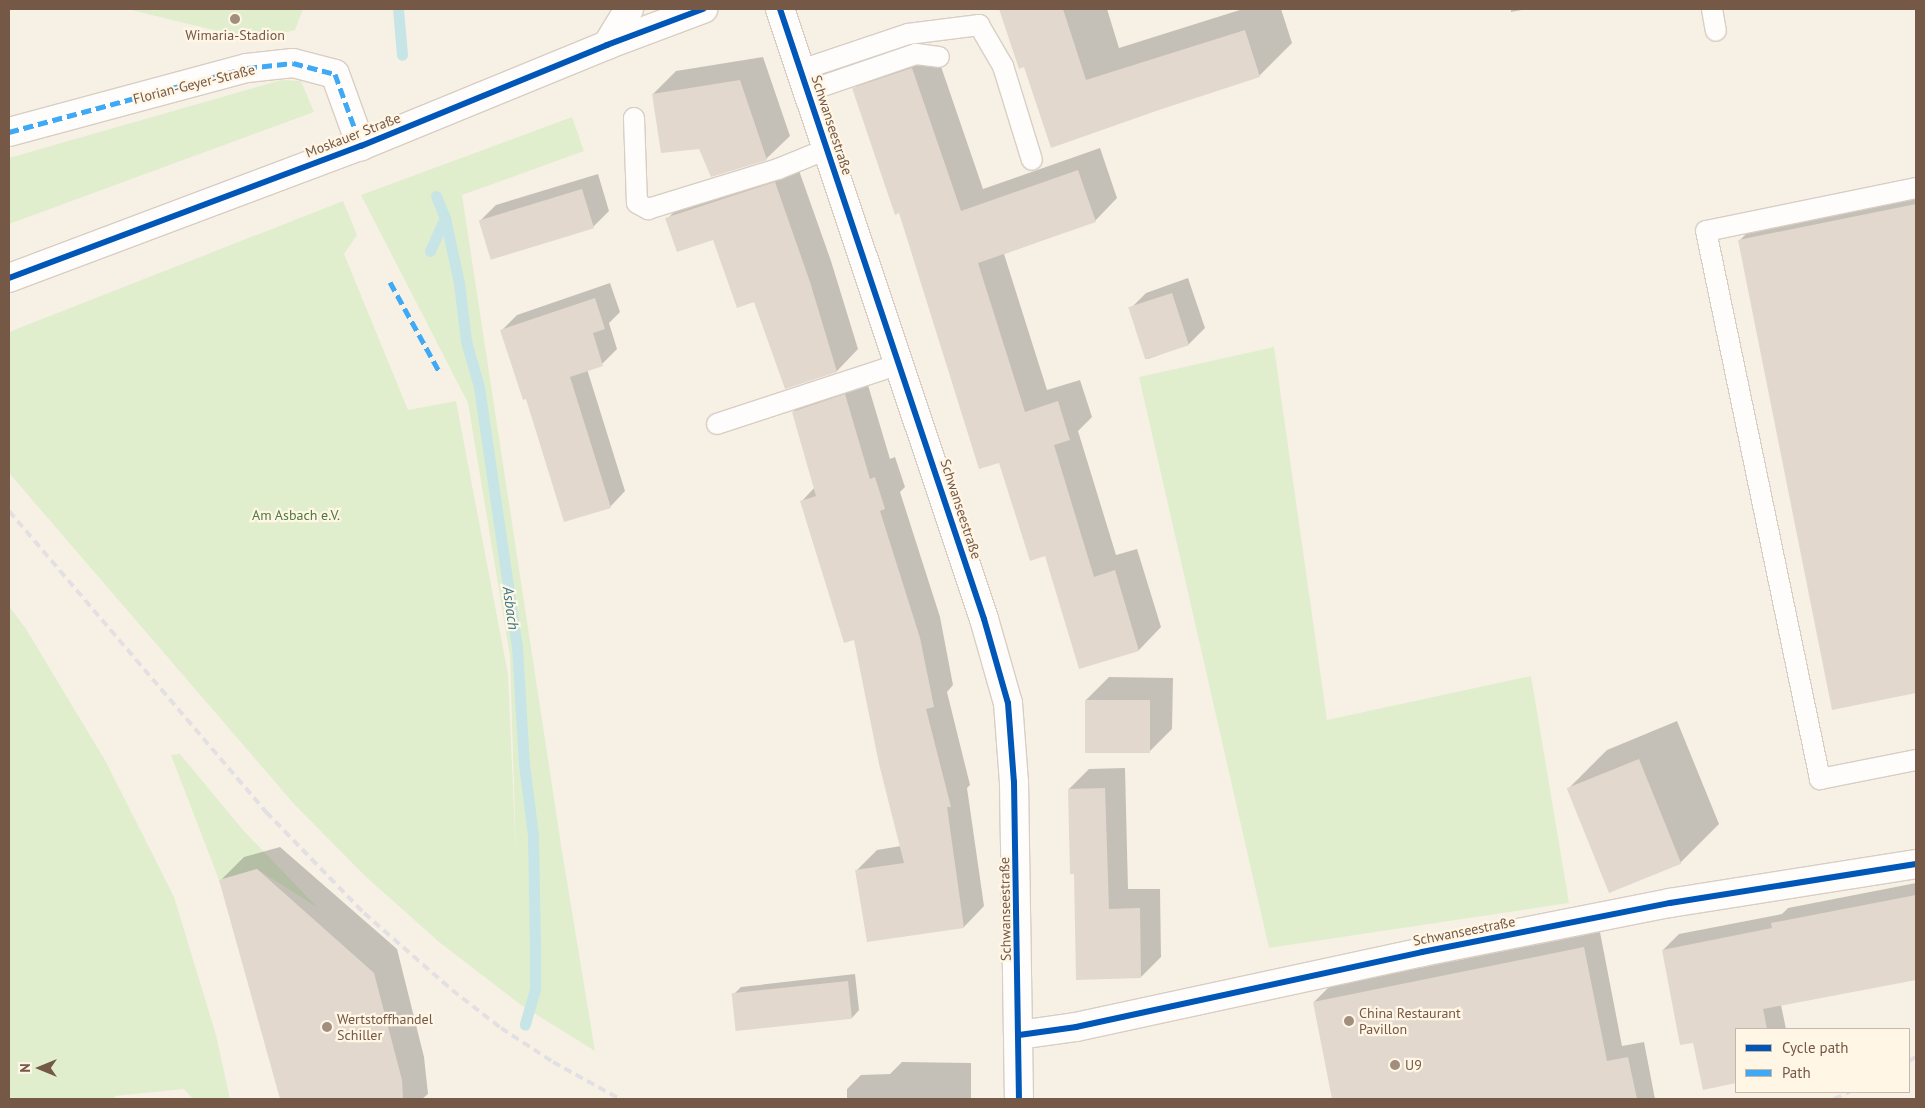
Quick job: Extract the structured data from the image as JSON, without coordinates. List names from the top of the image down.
{
  "streets": {
    "street": ["Florian-Geyer-Straße", "Schwanseestraße", "Moskauer Straße"]
  },
  "crossings": [
    ["Florian-Geyer-Straße", "Moskauer Straße"]
  ],
  "water": ["Asbach"],
  "parks": ["Am Asbach e.V."],
  "places": [
    "Wimaria-Stadion",
    "China Restaurant Pavillon",
    "Wertstoffhandel Schiller",
    "U9"
  ],
  "legend": ["Cycle path", "Path"],
  "north": "left"
}
